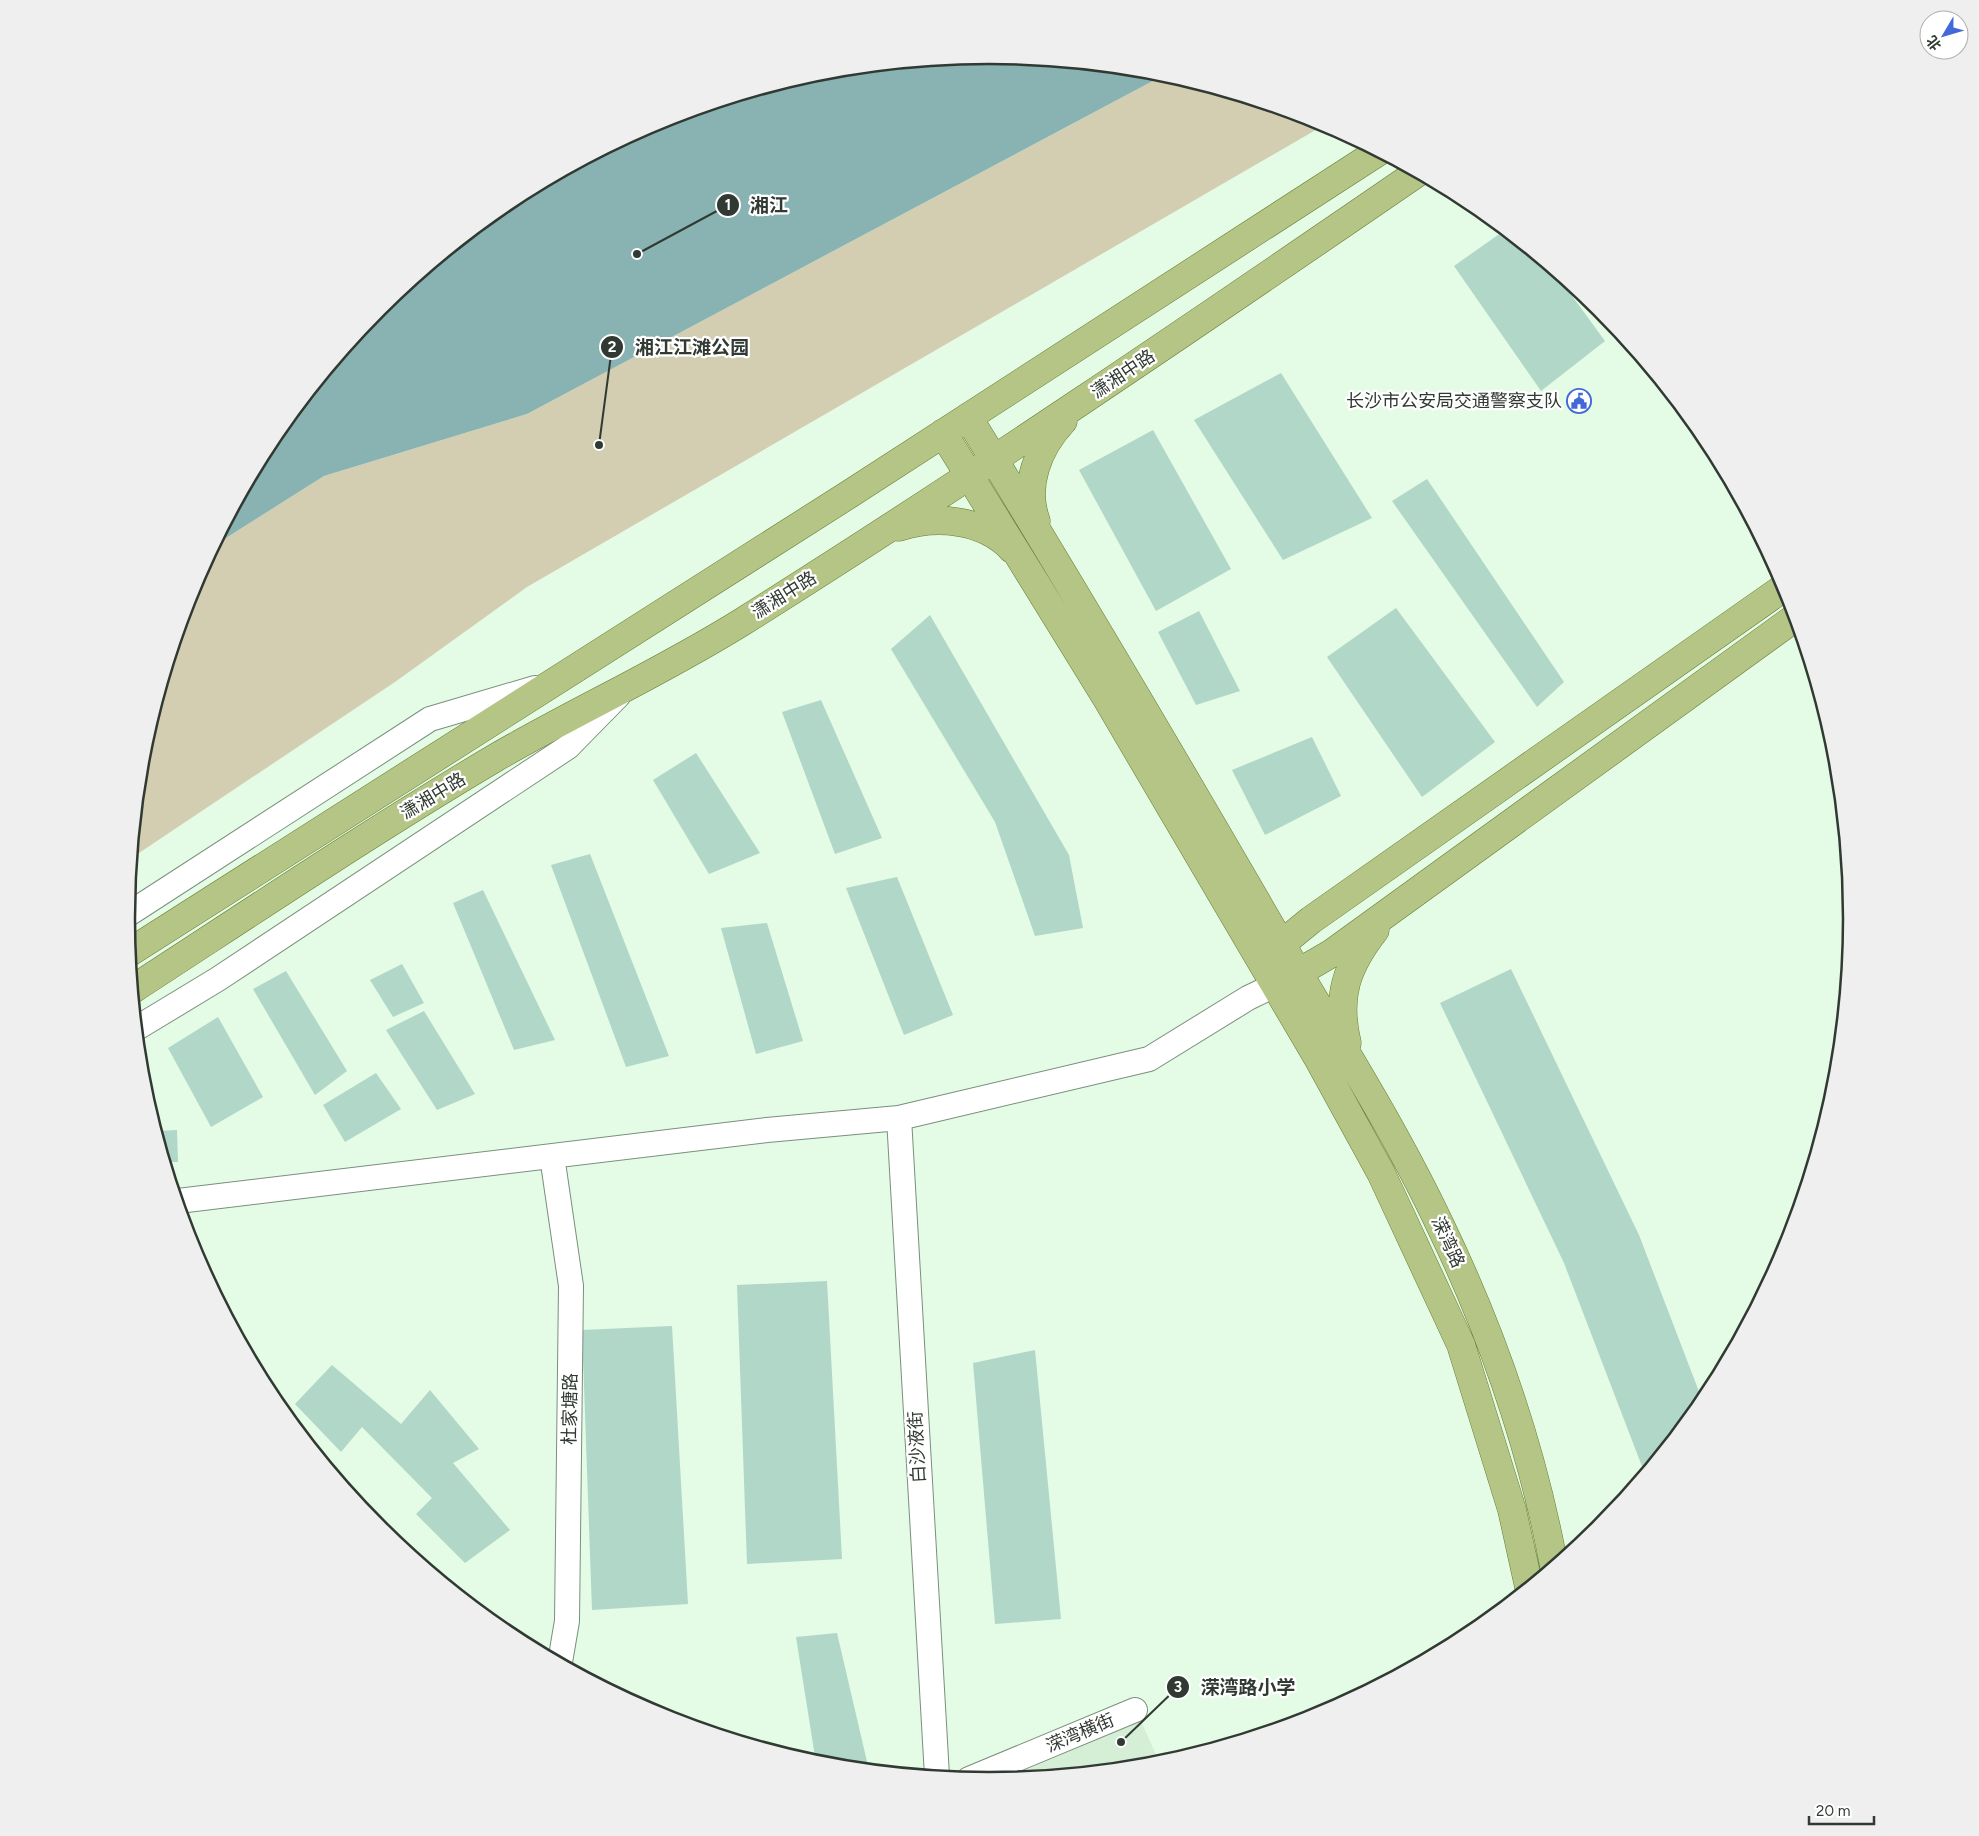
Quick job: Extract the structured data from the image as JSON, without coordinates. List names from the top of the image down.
{
  "streets": {
    "main road": ["潇湘中路", "溁湾路"],
    "street": ["杜家塘路", "白沙液街", "溁湾横街"]
  },
  "places": {
    "other": ["湘江", "湘江江滩公园", "溁湾路小学"],
    "public building": ["长沙市公安局交通警察支队"]
  },
  "scale_bar": "20 m",
  "north": "bottom left"
}
